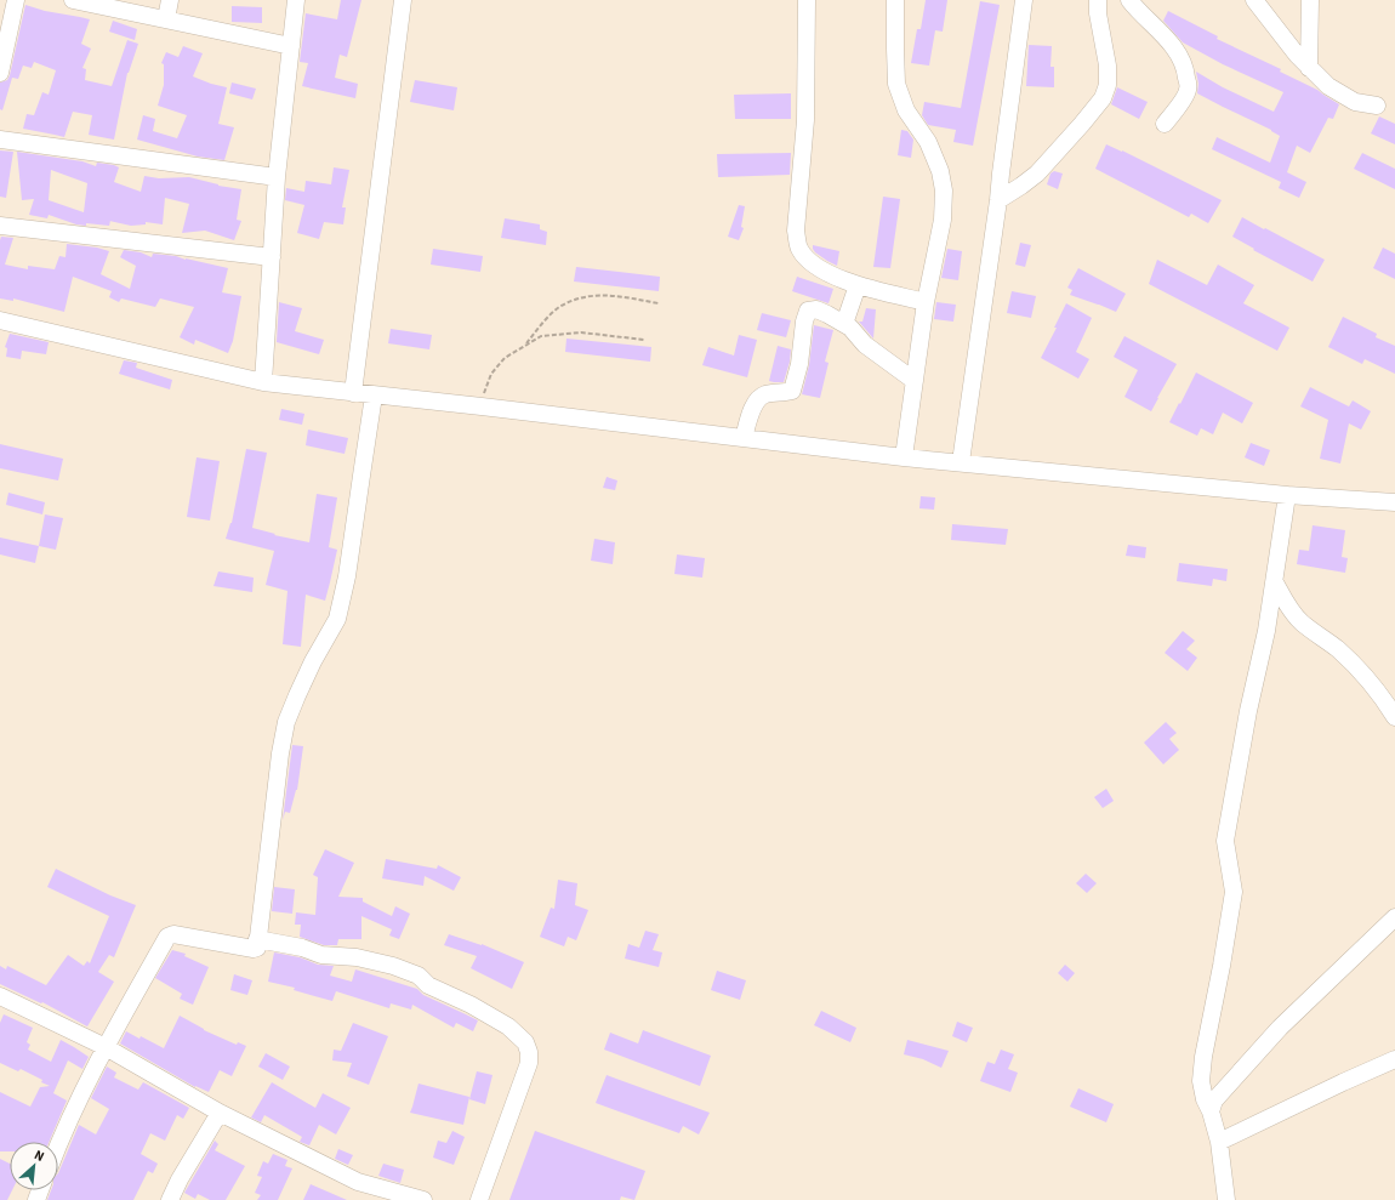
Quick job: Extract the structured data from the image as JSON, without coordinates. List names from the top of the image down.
{
  "north": "top right"
}
